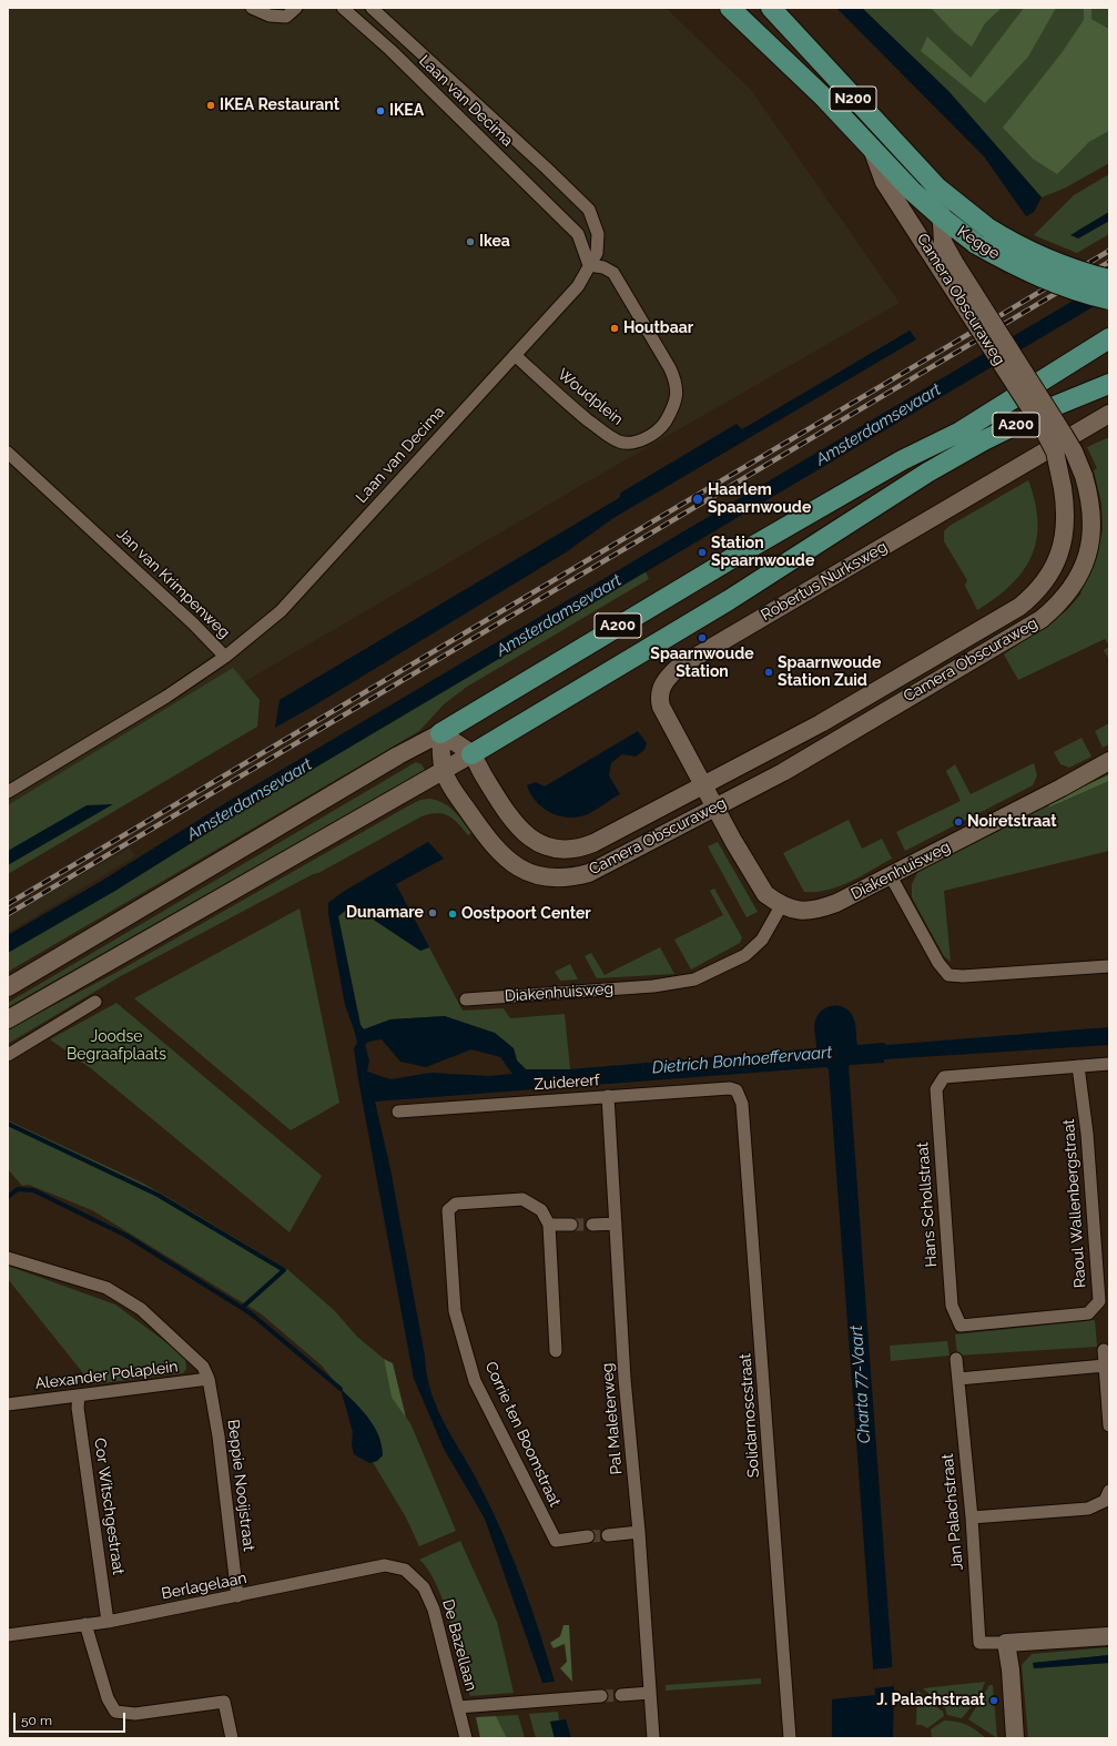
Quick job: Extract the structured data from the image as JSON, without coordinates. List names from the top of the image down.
{
  "streets": {
    "main road": [
      "N200",
      "Kegge",
      "Camera Obscuraweg",
      "A200",
      "Robertus Nurksweg",
      "Diakenhuisweg"
    ],
    "street": [
      "Laan van Decima",
      "Woudplein",
      "Jan van Krimpenweg",
      "Zuidererf",
      "Raoul Wallenbergstraat",
      "Hans Schollstraat",
      "Alexander Polaplein",
      "Solidarnoscstraat",
      "Pal Maleterweg",
      "Corrie ten Boomstraat",
      "Beppie Nooijstraat",
      "Cor Witschgestraat",
      "Jan Palachstraat",
      "Berlagelaan",
      "De Bazellaan"
    ]
  },
  "crossings": [
    ["N200", "Kegge"],
    ["N200", "Camera Obscuraweg"],
    ["Laan van Decima", "Woudplein"],
    ["Laan van Decima", "Jan van Krimpenweg"],
    ["Kegge", "Camera Obscuraweg"],
    ["Camera Obscuraweg", "A200"],
    ["Camera Obscuraweg", "Robertus Nurksweg"],
    ["Camera Obscuraweg", "Diakenhuisweg"],
    ["Robertus Nurksweg", "Diakenhuisweg"],
    ["Zuidererf", "Solidarnoscstraat"],
    ["Zuidererf", "Pal Maleterweg"],
    ["Raoul Wallenbergstraat", "Hans Schollstraat"],
    ["Alexander Polaplein", "Beppie Nooijstraat"],
    ["Alexander Polaplein", "Cor Witschgestraat"],
    ["Beppie Nooijstraat", "Berlagelaan"],
    ["Cor Witschgestraat", "Berlagelaan"],
    ["Berlagelaan", "De Bazellaan"]
  ],
  "water": ["Amsterdamsevaart", "Dietrich Bonhoeffervaart", "Charta 77-Vaart"],
  "parks": ["Joodse Begraafplaats"],
  "places": [
    "IKEA Restaurant",
    "IKEA",
    "Ikea",
    "Houtbaar",
    "Haarlem Spaarnwoude",
    "Station Spaarnwoude",
    "Spaarnwoude Station",
    "Spaarnwoude Station Zuid",
    "Noiretstraat",
    "Dunamare",
    "Oostpoort Center",
    "J. Palachstraat"
  ],
  "scale_bar": "50 m"
}
